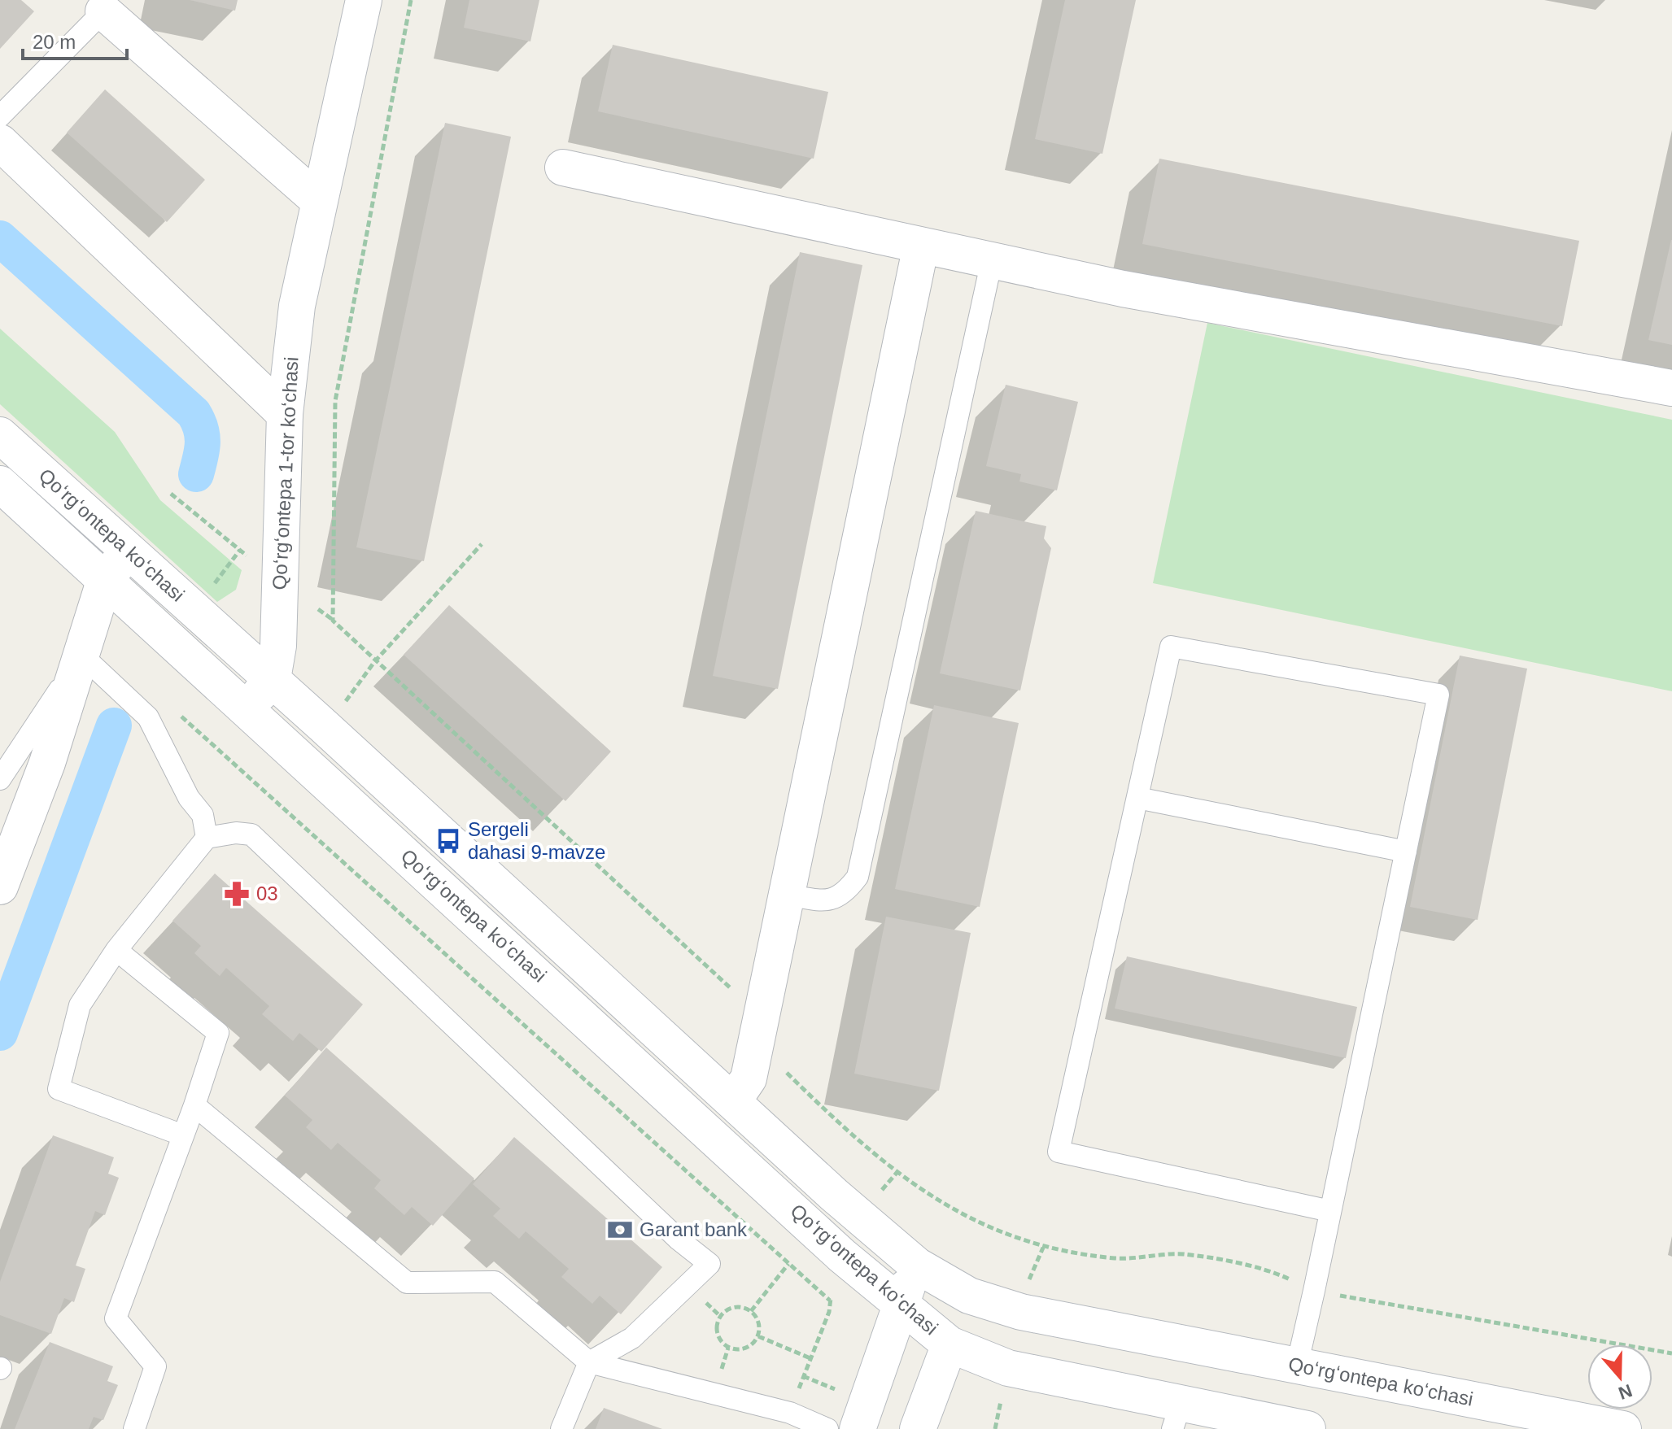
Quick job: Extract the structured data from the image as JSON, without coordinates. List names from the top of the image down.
{
  "streets": {
    "main road": ["Qoʻrgʻontepa 1-tor koʻchasi", "Qoʻrgʻontepa koʻchasi"]
  },
  "crossings": [
    ["Qoʻrgʻontepa 1-tor koʻchasi", "Qoʻrgʻontepa koʻchasi"]
  ],
  "places": {
    "bus stop": ["Sergeli dahasi 9-mavze"],
    "pharmacy": ["03"],
    "bank": ["Garant bank"]
  },
  "scale_bar": "20 m",
  "north": "bottom"
}
